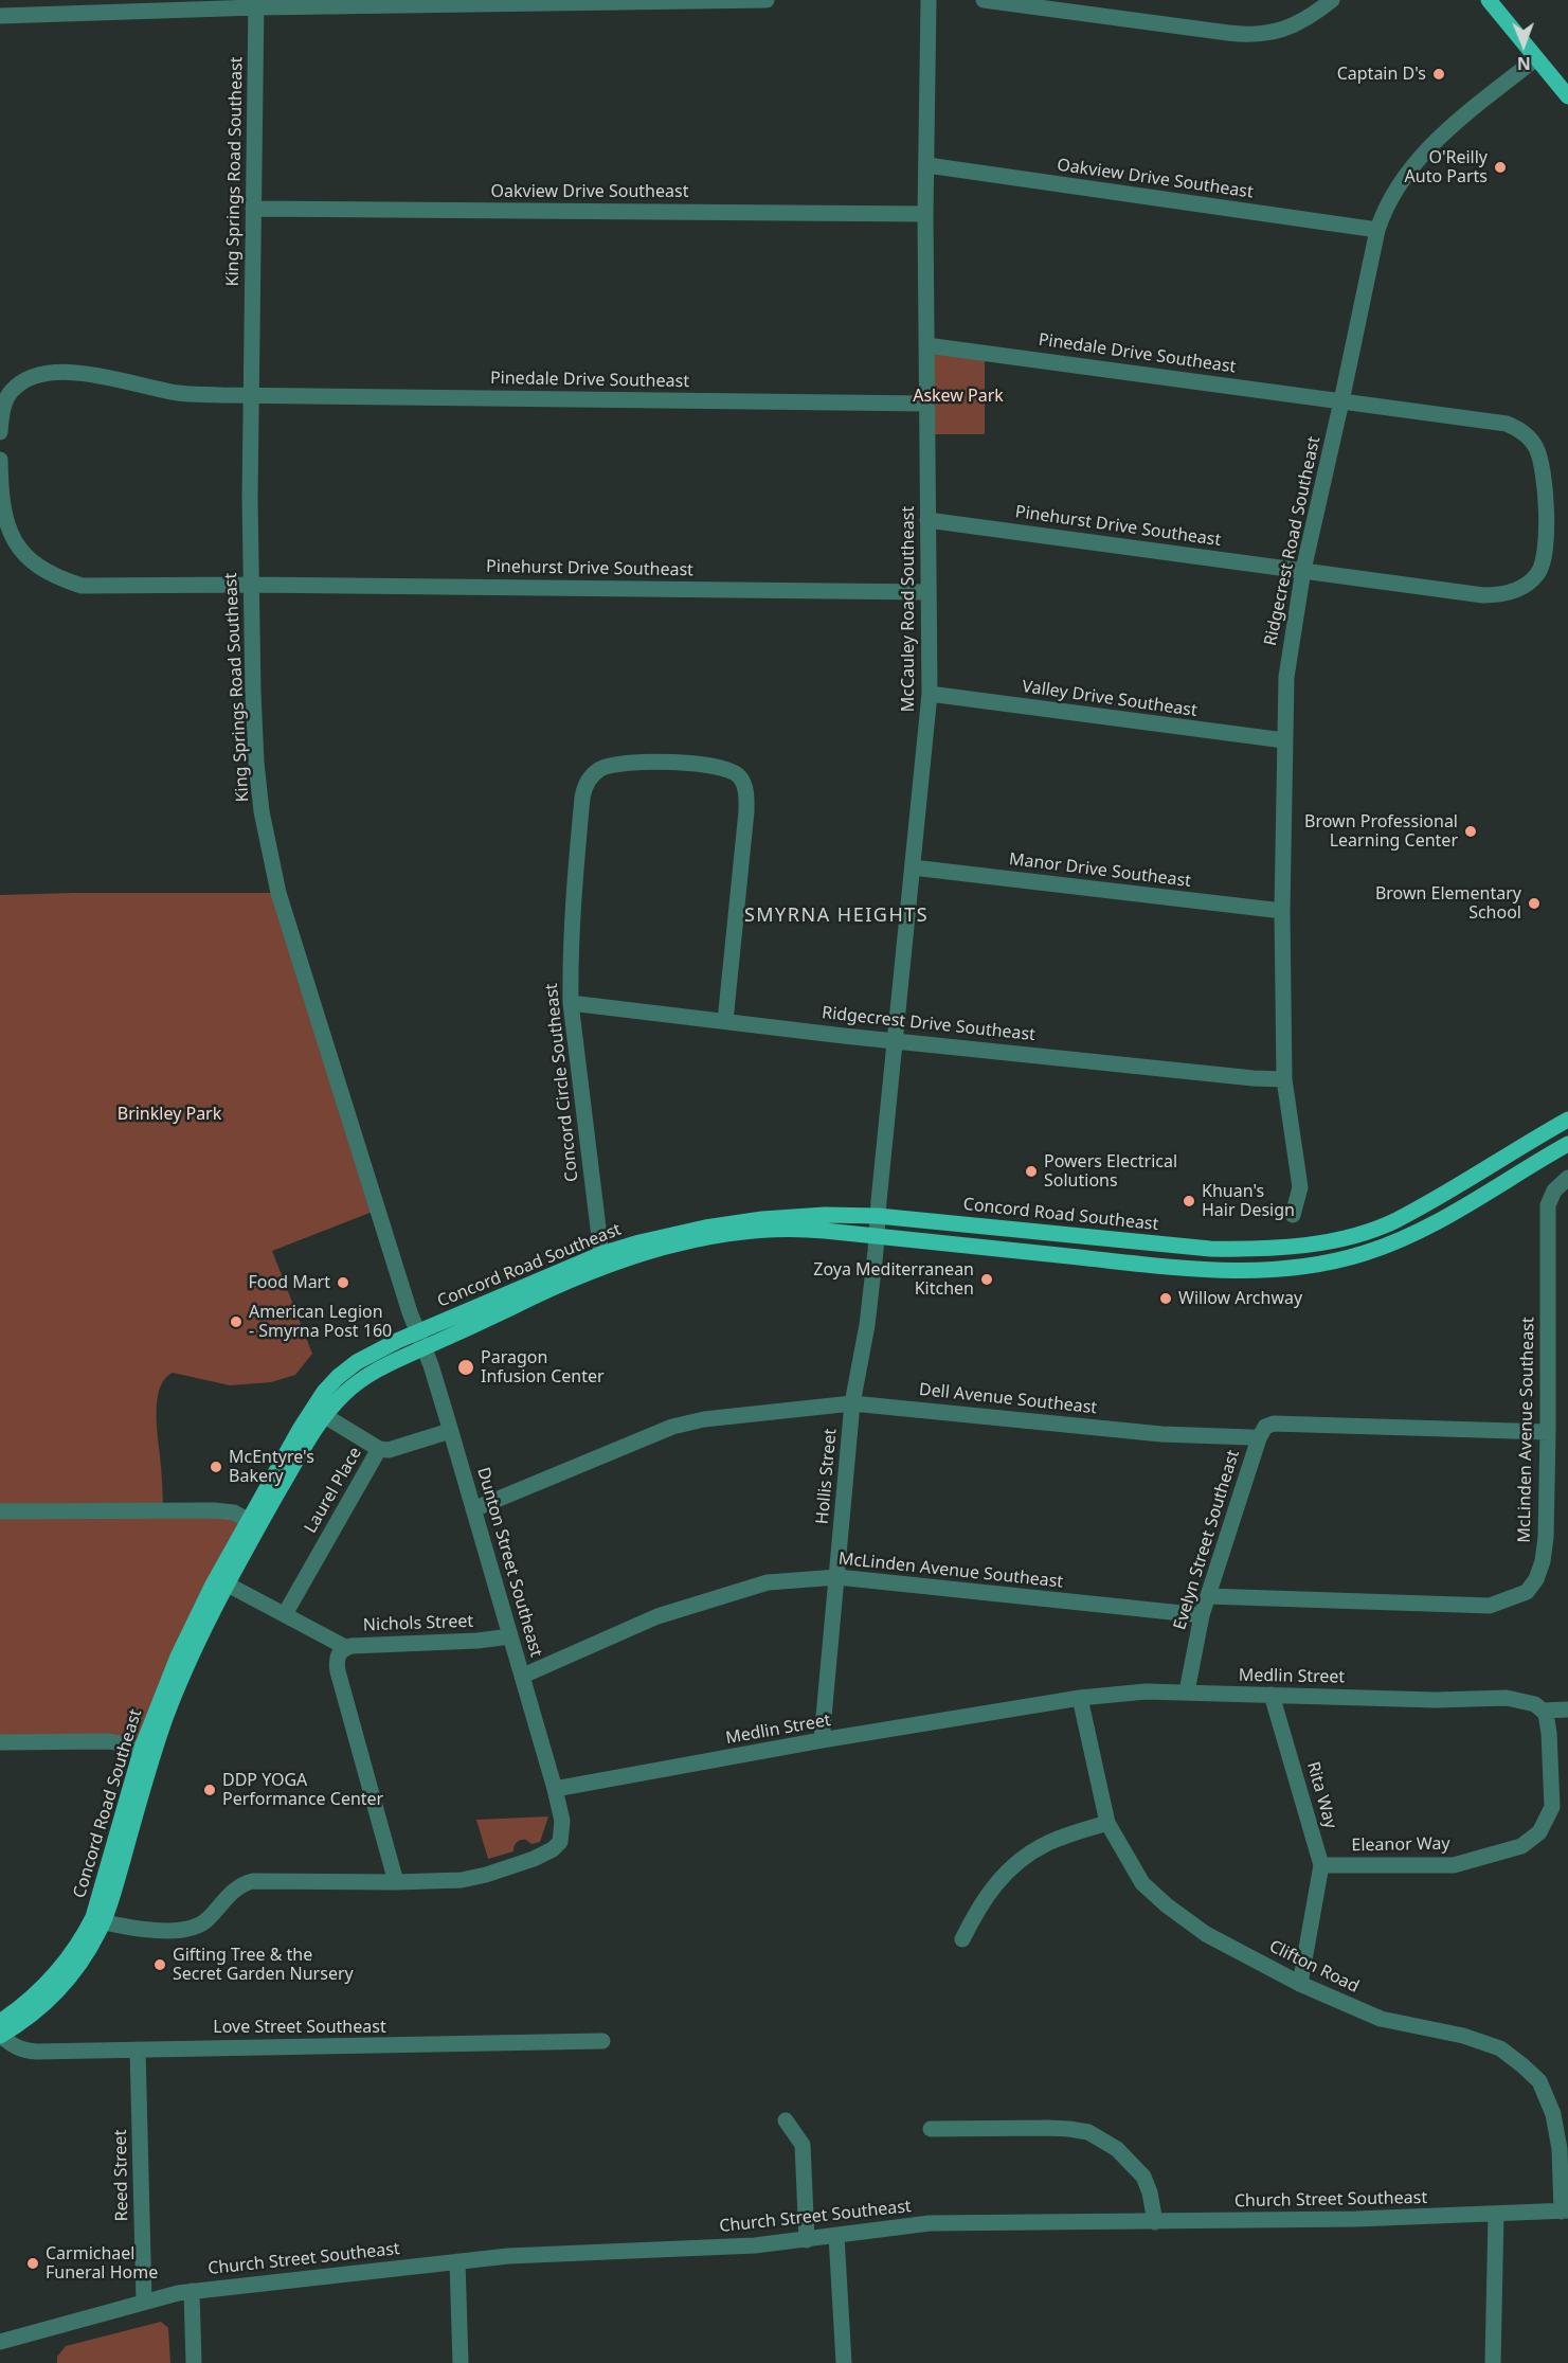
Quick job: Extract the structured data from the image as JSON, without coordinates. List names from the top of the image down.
{
  "streets": {
    "main road": ["Concord Road Southeast"],
    "street": [
      "King Springs Road Southeast",
      "Oakview Drive Southeast",
      "Pinedale Drive Southeast",
      "Pinehurst Drive Southeast",
      "Ridgecrest Road Southeast",
      "McCauley Road Southeast",
      "Valley Drive Southeast",
      "Manor Drive Southeast",
      "Ridgecrest Drive Southeast",
      "Concord Circle Southeast",
      "Dell Avenue Southeast",
      "McLinden Avenue Southeast",
      "Hollis Street",
      "Laurel Place",
      "Evelyn Street Southeast",
      "Dunton Street Southeast",
      "Nichols Street",
      "Medlin Street",
      "Rita Way",
      "Eleanor Way",
      "Clifton Road",
      "Love Street Southeast",
      "Reed Street",
      "Church Street Southeast"
    ]
  },
  "crossings": [
    ["King Springs Road Southeast", "Oakview Drive Southeast"],
    ["King Springs Road Southeast", "Pinedale Drive Southeast"],
    ["King Springs Road Southeast", "Pinehurst Drive Southeast"],
    ["King Springs Road Southeast", "Concord Road Southeast"],
    ["King Springs Road Southeast", "Dunton Street Southeast"],
    ["Oakview Drive Southeast", "Ridgecrest Road Southeast"],
    ["Oakview Drive Southeast", "McCauley Road Southeast"],
    ["Pinedale Drive Southeast", "Pinehurst Drive Southeast"],
    ["Pinedale Drive Southeast", "Ridgecrest Road Southeast"],
    ["Pinedale Drive Southeast", "McCauley Road Southeast"],
    ["Pinehurst Drive Southeast", "Ridgecrest Road Southeast"],
    ["Pinehurst Drive Southeast", "McCauley Road Southeast"],
    ["Ridgecrest Road Southeast", "Valley Drive Southeast"],
    ["Ridgecrest Road Southeast", "Manor Drive Southeast"],
    ["Ridgecrest Road Southeast", "Ridgecrest Drive Southeast"],
    ["McCauley Road Southeast", "Valley Drive Southeast"],
    ["McCauley Road Southeast", "Manor Drive Southeast"],
    ["McCauley Road Southeast", "Ridgecrest Drive Southeast"],
    ["McCauley Road Southeast", "Concord Road Southeast"],
    ["McCauley Road Southeast", "Hollis Street"],
    ["Ridgecrest Drive Southeast", "Concord Circle Southeast"],
    ["Concord Circle Southeast", "Concord Road Southeast"],
    ["Concord Road Southeast", "Hollis Street"],
    ["Concord Road Southeast", "Dunton Street Southeast"],
    ["Concord Road Southeast", "Love Street Southeast"],
    ["Dell Avenue Southeast", "Hollis Street"],
    ["Dell Avenue Southeast", "Evelyn Street Southeast"],
    ["Dell Avenue Southeast", "Dunton Street Southeast"],
    ["McLinden Avenue Southeast", "Hollis Street"],
    ["McLinden Avenue Southeast", "Evelyn Street Southeast"],
    ["McLinden Avenue Southeast", "Dunton Street Southeast"],
    ["Hollis Street", "Medlin Street"],
    ["Laurel Place", "Dunton Street Southeast"],
    ["Evelyn Street Southeast", "Medlin Street"],
    ["Dunton Street Southeast", "Nichols Street"],
    ["Dunton Street Southeast", "Medlin Street"],
    ["Medlin Street", "Rita Way"],
    ["Medlin Street", "Eleanor Way"],
    ["Medlin Street", "Clifton Road"],
    ["Rita Way", "Eleanor Way"],
    ["Rita Way", "Clifton Road"],
    ["Clifton Road", "Church Street Southeast"],
    ["Love Street Southeast", "Reed Street"],
    ["Reed Street", "Church Street Southeast"]
  ],
  "districts": ["SMYRNA HEIGHTS"],
  "parks": ["Askew Park", "Brinkley Park"],
  "places": [
    "Captain D's",
    "O'Reilly Auto Parts",
    "Brown Professional Learning Center",
    "Brown Elementary School",
    "Powers Electrical Solutions",
    "Khuan's Hair Design",
    "Zoya Mediterranean Kitchen",
    "Food Mart",
    "Willow Archway",
    "American Legion - Smyrna Post 160",
    "Paragon Infusion Center",
    "McEntyre's Bakery",
    "DDP YOGA Performance Center",
    "Gifting Tree & the Secret Garden Nursery",
    "Carmichael Funeral Home"
  ],
  "north": "bottom"
}
